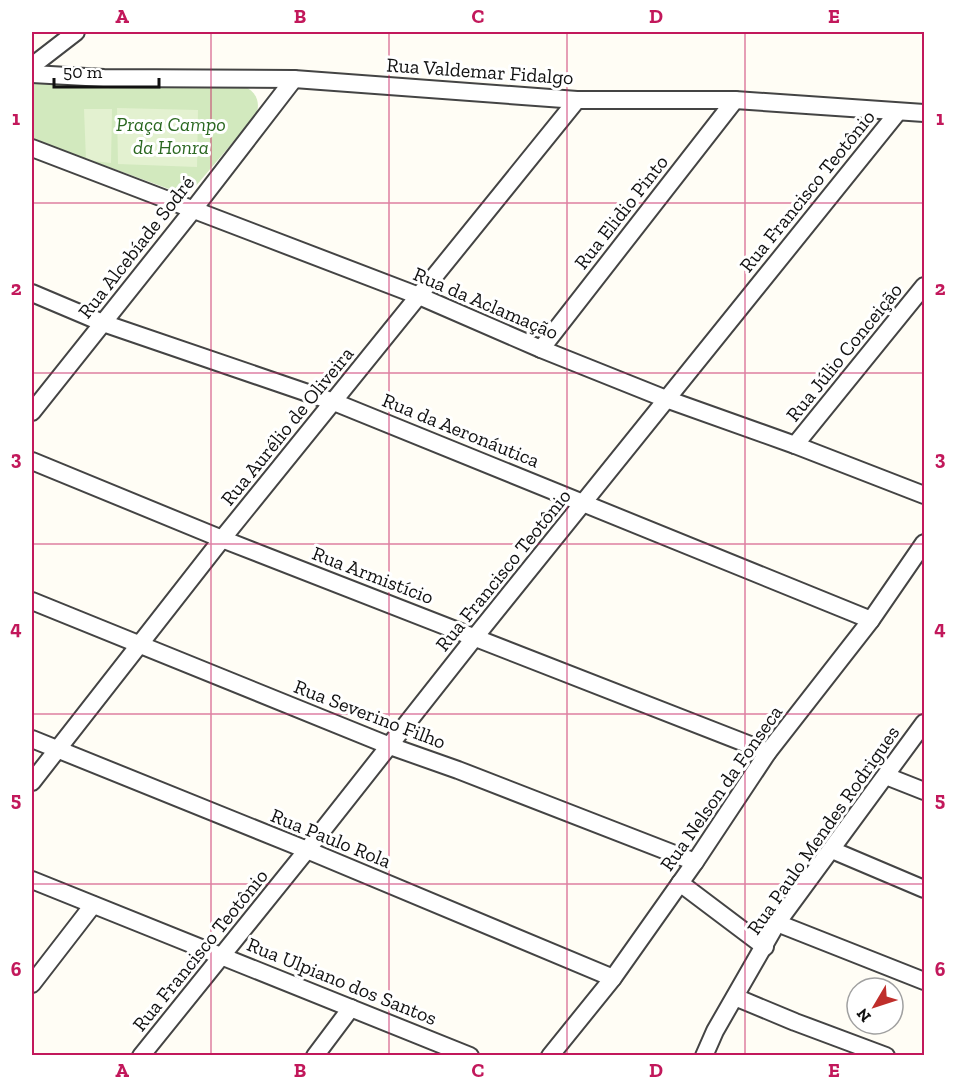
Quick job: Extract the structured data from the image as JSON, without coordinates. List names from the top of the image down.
{
  "streets": {
    "street": [
      "Rua Valdemar Fidalgo",
      "Rua Francisco Teotônio",
      "Rua Elidio Pinto",
      "Rua Alcebíade Sodré",
      "Rua da Aclamação",
      "Rua Júlio Conceição",
      "Rua Aurélio de Oliveira",
      "Rua da Aeronáutica",
      "Rua Armistício",
      "Rua Severino Filho",
      "Rua Nelson da Fonseca",
      "Rua Paulo Mendes Rodrigues",
      "Rua Paulo Rola",
      "Rua Ulpiano dos Santos"
    ]
  },
  "crossings": [
    ["Rua Valdemar Fidalgo", "Rua Francisco Teotônio"],
    ["Rua Valdemar Fidalgo", "Rua Elidio Pinto"],
    ["Rua Valdemar Fidalgo", "Rua Alcebíade Sodré"],
    ["Rua Valdemar Fidalgo", "Rua Aurélio de Oliveira"],
    ["Rua Francisco Teotônio", "Rua da Aclamação"],
    ["Rua Francisco Teotônio", "Rua da Aeronáutica"],
    ["Rua Francisco Teotônio", "Rua Armistício"],
    ["Rua Francisco Teotônio", "Rua Severino Filho"],
    ["Rua Francisco Teotônio", "Rua Paulo Rola"],
    ["Rua Francisco Teotônio", "Rua Ulpiano dos Santos"],
    ["Rua Elidio Pinto", "Rua da Aclamação"],
    ["Rua Alcebíade Sodré", "Rua da Aclamação"],
    ["Rua Alcebíade Sodré", "Rua da Aeronáutica"],
    ["Rua da Aclamação", "Rua Júlio Conceição"],
    ["Rua da Aclamação", "Rua Aurélio de Oliveira"],
    ["Rua Aurélio de Oliveira", "Rua da Aeronáutica"],
    ["Rua Aurélio de Oliveira", "Rua Armistício"],
    ["Rua Aurélio de Oliveira", "Rua Severino Filho"],
    ["Rua Aurélio de Oliveira", "Rua Paulo Rola"],
    ["Rua da Aeronáutica", "Rua Nelson da Fonseca"],
    ["Rua Armistício", "Rua Nelson da Fonseca"],
    ["Rua Severino Filho", "Rua Nelson da Fonseca"],
    ["Rua Nelson da Fonseca", "Rua Paulo Rola"]
  ],
  "parks": ["Praça Campo da Honra"],
  "scale_bar": "50 m",
  "north": "bottom left",
  "grid": {
    "columns": [
      "A",
      "B",
      "C",
      "D",
      "E"
    ],
    "rows": [
      "1",
      "2",
      "3",
      "4",
      "5",
      "6"
    ]
  }
}
